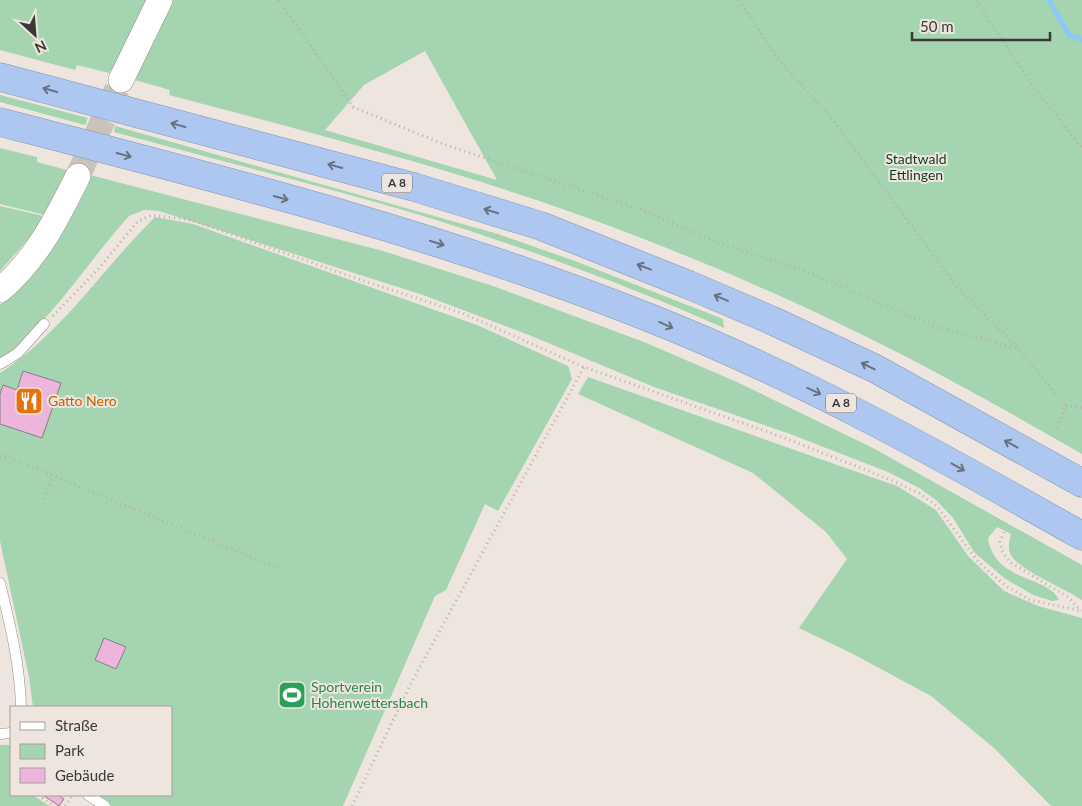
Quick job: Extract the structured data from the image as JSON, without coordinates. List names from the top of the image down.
{
  "streets": {
    "highway": ["A 8"]
  },
  "parks": ["Stadtwald Ettlingen"],
  "places": {
    "restaurant": ["Gatto Nero"],
    "sports": ["Sportverein Hohenwettersbach"]
  },
  "legend": ["Straße", "Park", "Gebäude"],
  "scale_bar": "50 m",
  "north": "bottom right"
}
